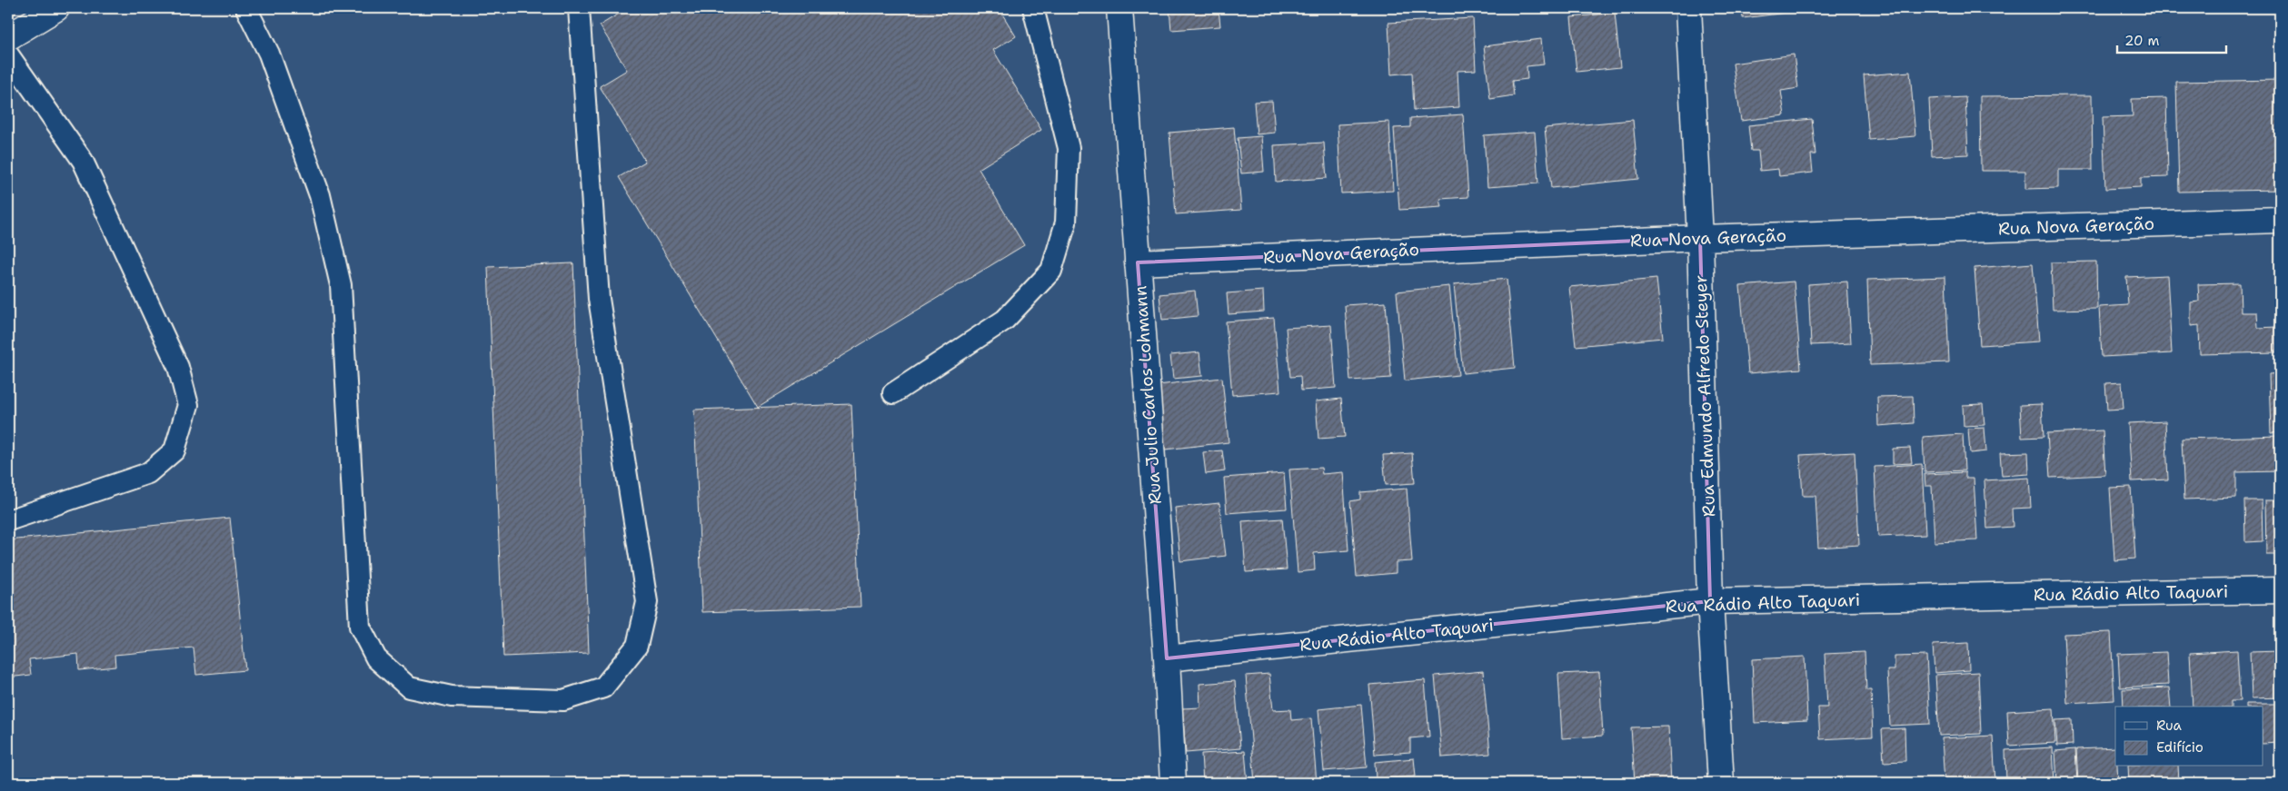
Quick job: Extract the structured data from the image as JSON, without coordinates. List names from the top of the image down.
{
  "streets": {
    "main road": [
      "Rua Nova Geração",
      "Rua Julio Carlos Lohmann",
      "Rua Edmundo Alfredo Steyer",
      "Rua Rádio Alto Taquari"
    ]
  },
  "crossings": [
    ["Rua Nova Geração", "Rua Julio Carlos Lohmann"],
    ["Rua Nova Geração", "Rua Edmundo Alfredo Steyer"],
    ["Rua Julio Carlos Lohmann", "Rua Rádio Alto Taquari"],
    ["Rua Edmundo Alfredo Steyer", "Rua Rádio Alto Taquari"]
  ],
  "legend": ["Rua", "Edifício"],
  "scale_bar": "20 m"
}
